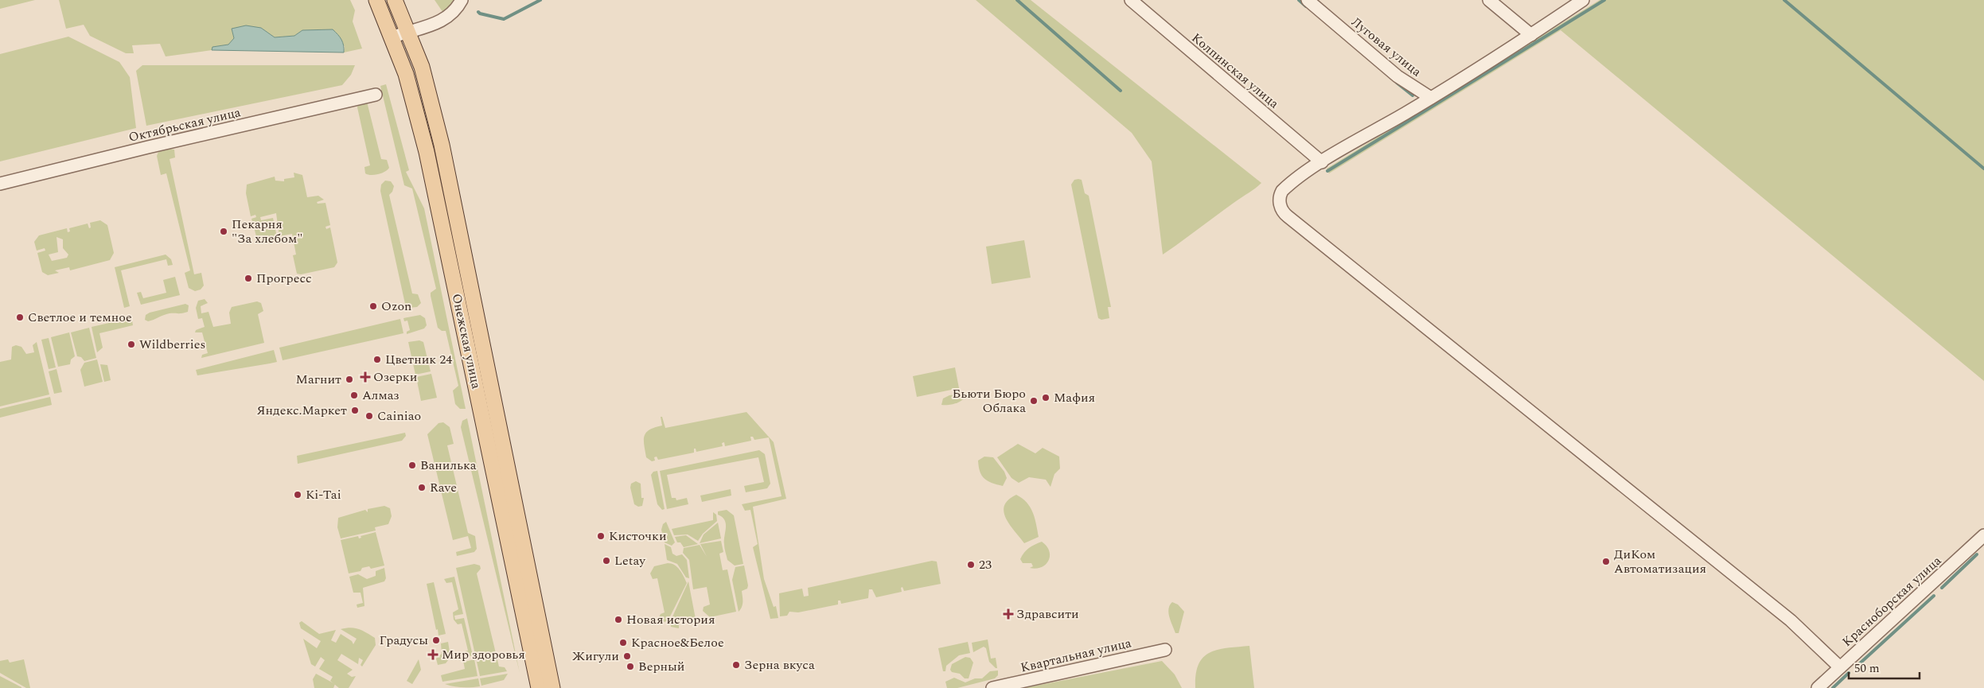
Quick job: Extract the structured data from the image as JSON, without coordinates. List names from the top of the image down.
{
  "streets": {
    "main road": ["Онежская улица"],
    "street": [
      "Луговая улица",
      "Колпинская улица",
      "Октябрьская улица",
      "Красноборская улица",
      "Квартальная улица"
    ]
  },
  "places": {
    "other": [
      "Пекарня \"За хлебом\"",
      "Прогресс",
      "Ozon",
      "Светлое и темное",
      "Wildberries",
      "Цветник 24",
      "Магнит",
      "Алмаз",
      "Мафия",
      "Бьюти Бюро Облака",
      "Яндекс.Маркет",
      "Сainiao",
      "Ванилька",
      "Rave",
      "Ki-Tai",
      "Кисточки",
      "Letay",
      "ДиКом Автоматизация",
      "23",
      "Новая история",
      "Градусы",
      "Красное&Белое",
      "Жигули",
      "Зерна вкуса",
      "Верный"
    ],
    "health": ["Озерки", "Здравсити", "Мир здоровья"]
  },
  "scale_bar": "50 m"
}
